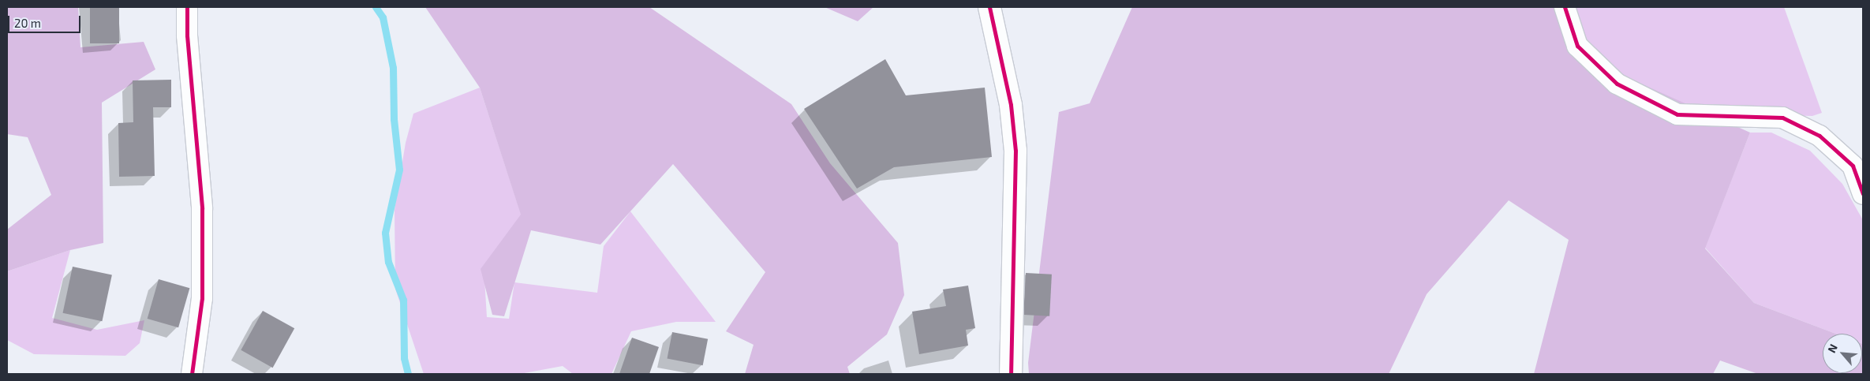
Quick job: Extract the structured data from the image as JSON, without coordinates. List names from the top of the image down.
{
  "scale_bar": "20 m",
  "north": "top left"
}
